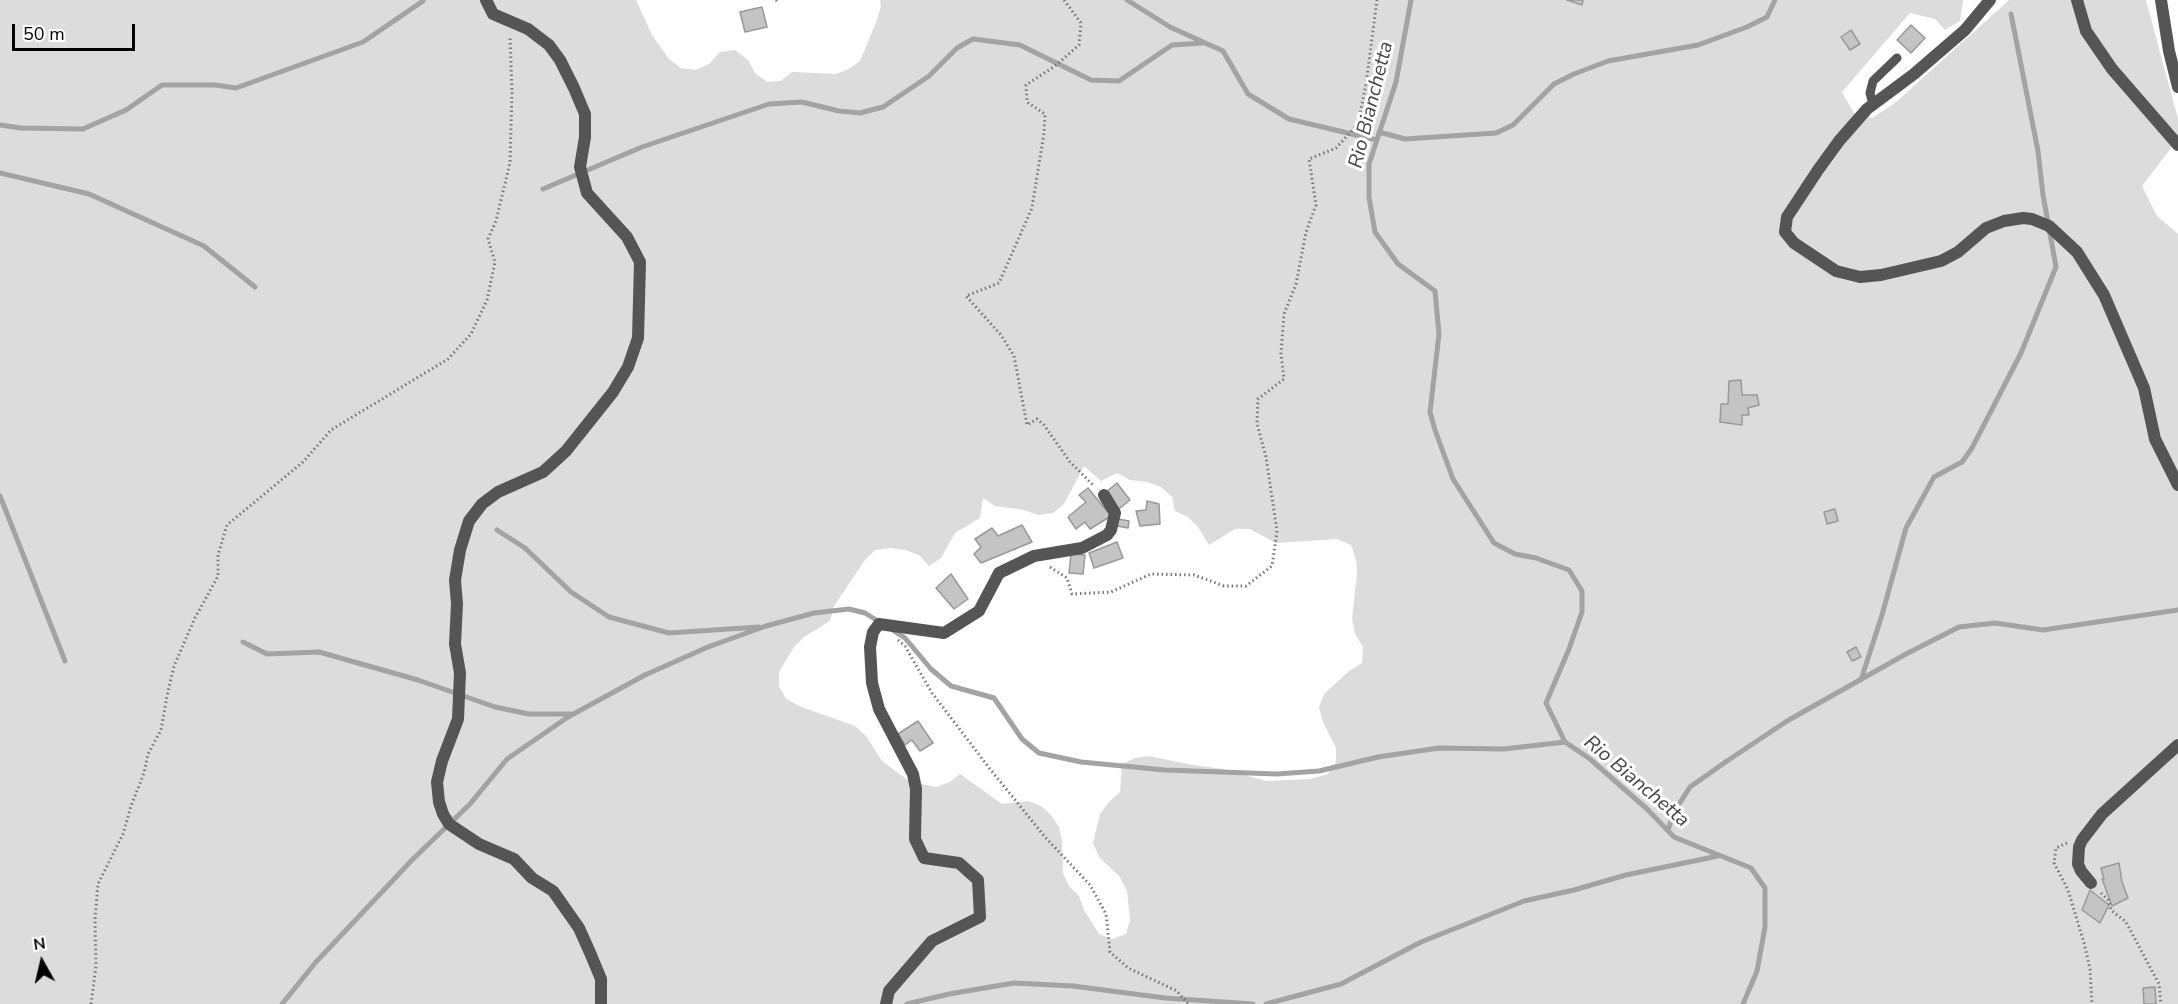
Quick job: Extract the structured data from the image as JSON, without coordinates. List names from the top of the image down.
{
  "water": ["Rio Bianchetta"],
  "scale_bar": "50 m",
  "north": "top"
}
